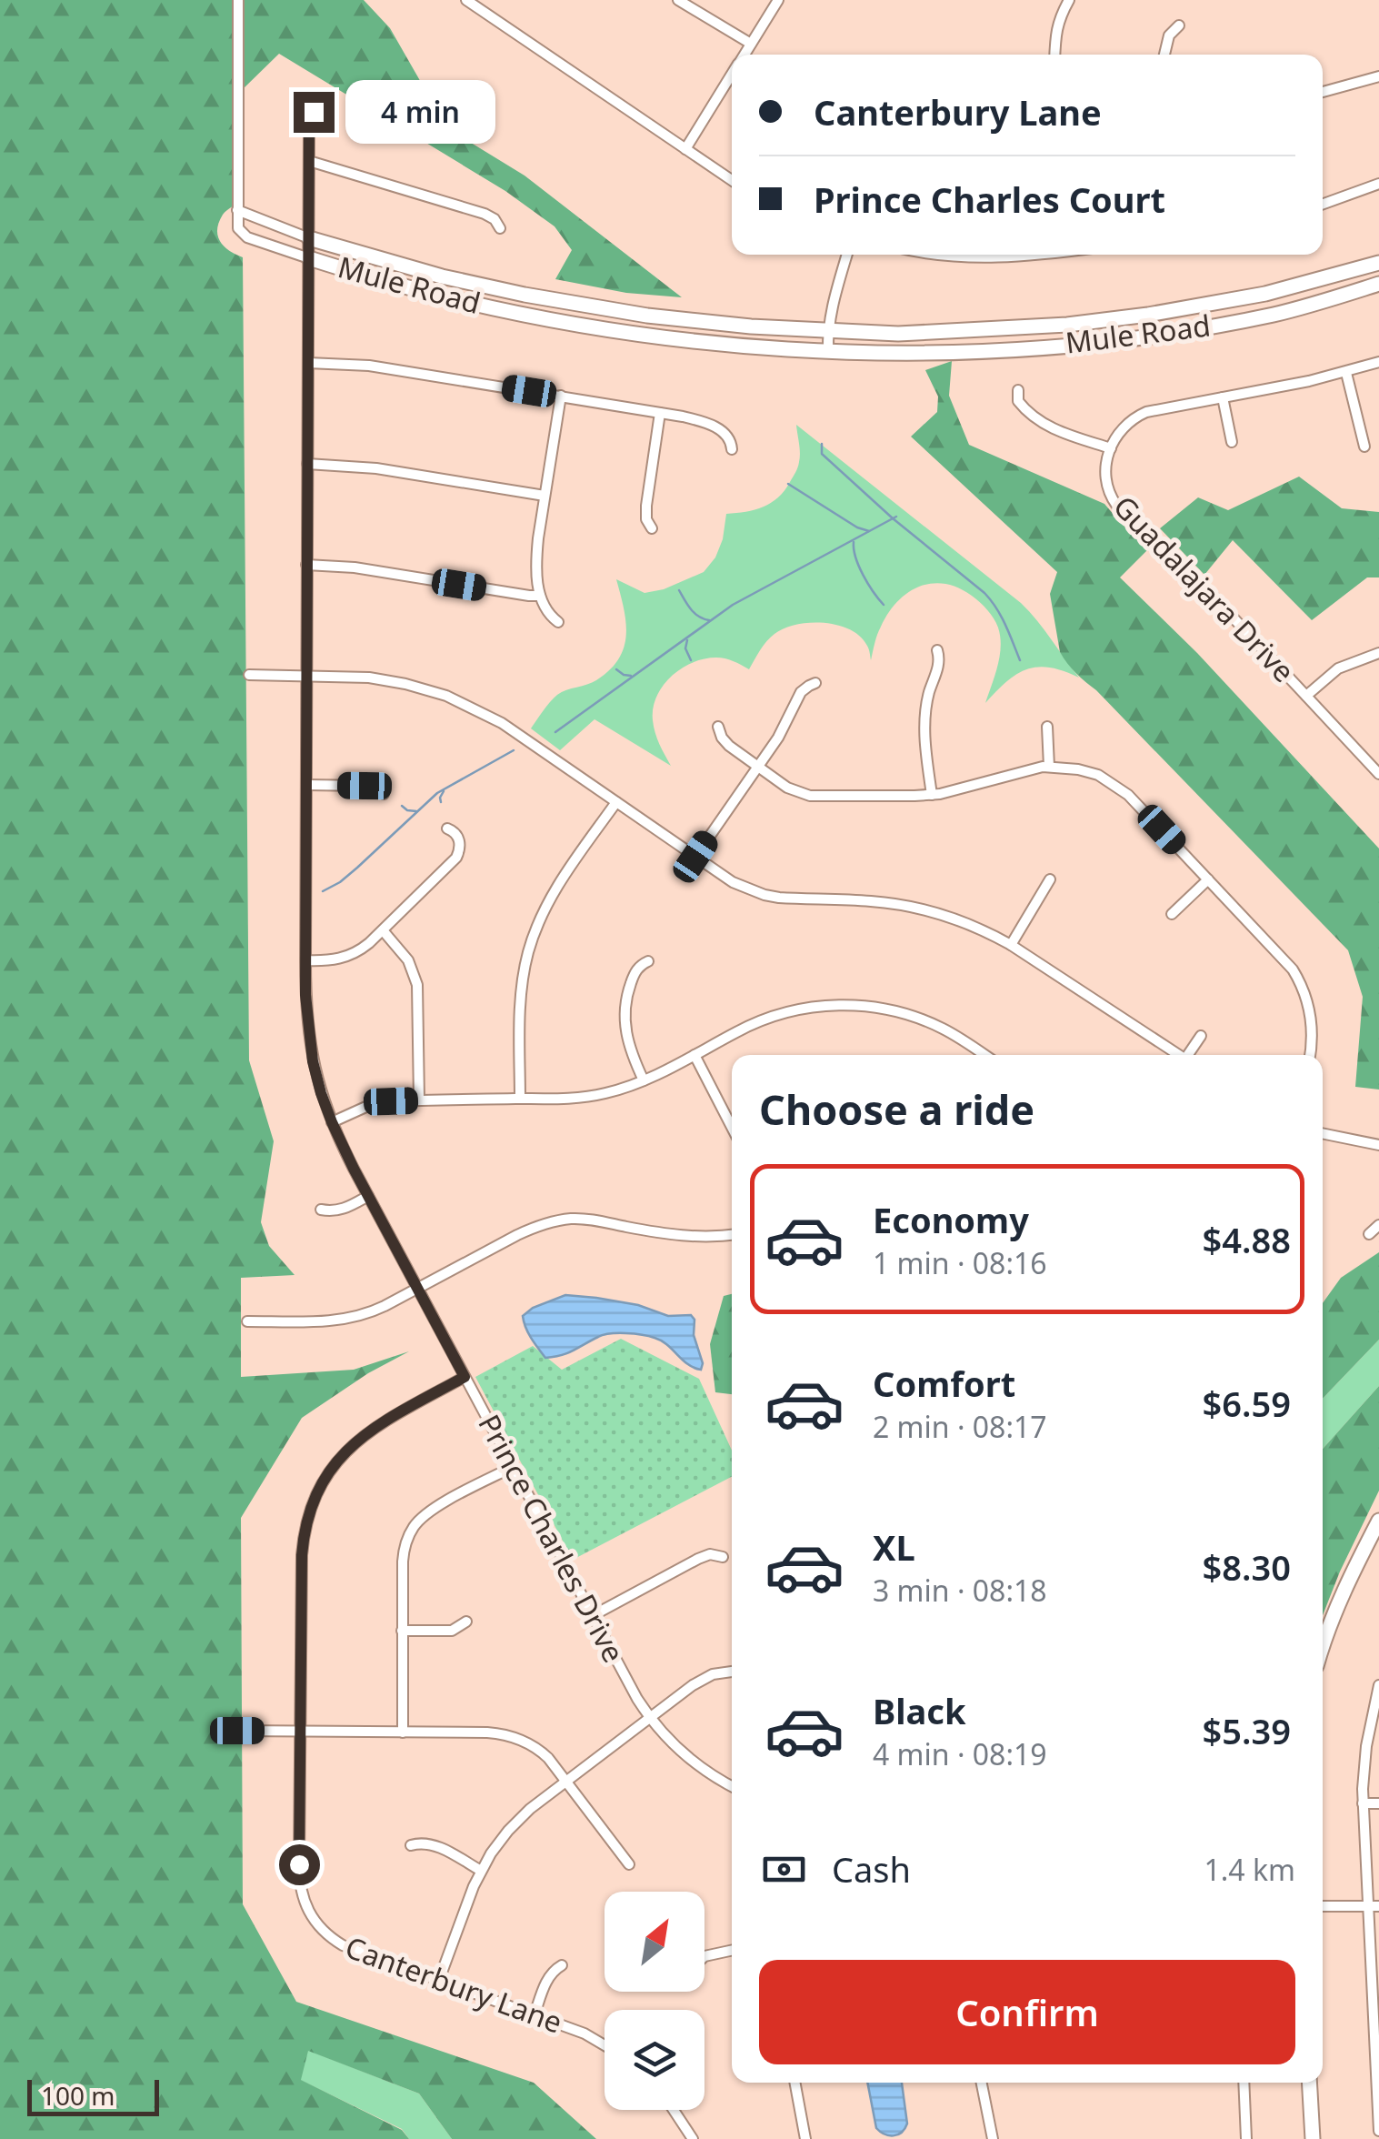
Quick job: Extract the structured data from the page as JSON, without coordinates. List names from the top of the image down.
{
  "streets": {
    "main road": ["Mule Road"],
    "street": ["Guadalajara Drive", "Prince Charles Drive", "Canterbury Lane"]
  },
  "crossings": [
    ["Mule Road", "Prince Charles Drive"],
    ["Prince Charles Drive", "Canterbury Lane"]
  ],
  "scale_bar": "100 m",
  "north": "top right",
  "page": {
    "banner": ["Canterbury Lane", "Prince Charles Court"],
    "bubble": "4 min",
    "heading": "Choose a ride",
    "list": [
      {
        "name": "Economy",
        "note": "1 min · 08:16",
        "value": "$4.88"
      },
      {
        "name": "Comfort",
        "note": "2 min · 08:17",
        "value": "$6.59"
      },
      {
        "name": "XL",
        "note": "3 min · 08:18",
        "value": "$8.30"
      },
      {
        "name": "Black",
        "note": "4 min · 08:19",
        "value": "$5.39"
      }
    ],
    "pay": ["Cash", "1.4 km"],
    "buttons": "Confirm",
    "scale": "100 m"
  }
}
